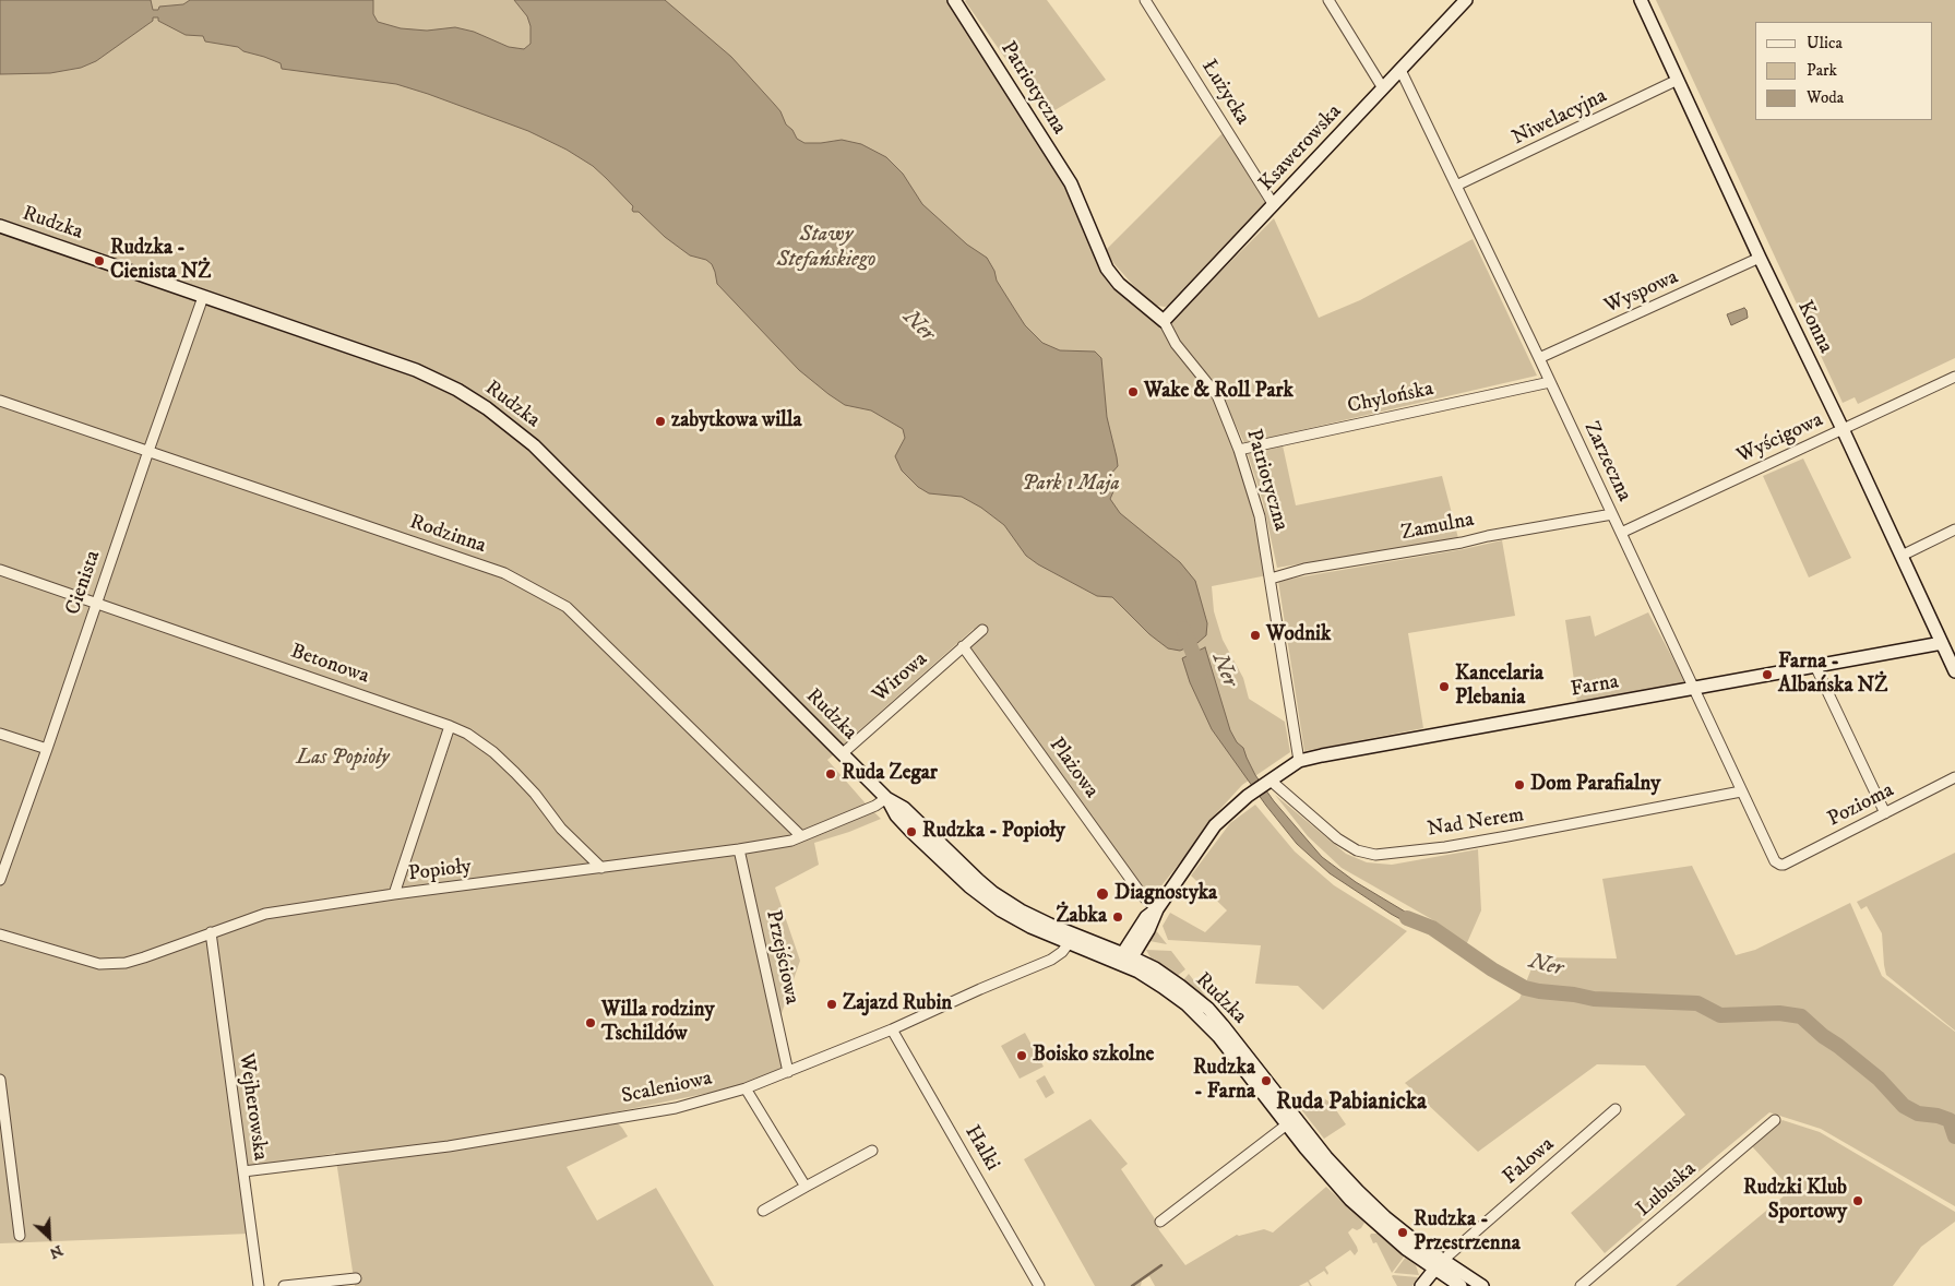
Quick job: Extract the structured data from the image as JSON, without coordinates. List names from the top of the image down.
{
  "streets": {
    "street": [
      "Patriotyczna",
      "Łużycka",
      "Niwelacyjna",
      "Ksawerowska",
      "Rudzka",
      "Wyspowa",
      "Konna",
      "Chylońska",
      "Wyścigowa",
      "Zarzeczna",
      "Zamulna",
      "Rodzinna",
      "Cienista",
      "Betonowa",
      "Wirowa",
      "Farna",
      "Plażowa",
      "Pozioma",
      "Nad Nerem",
      "Popioły",
      "Przejściowa",
      "Scaleniowa",
      "Wejherowska",
      "Halki",
      "Falowa",
      "Lubuska"
    ]
  },
  "crossings": [
    ["Patriotyczna", "Ksawerowska"],
    ["Patriotyczna", "Chylońska"],
    ["Patriotyczna", "Zamulna"],
    ["Patriotyczna", "Farna"],
    ["Łużycka", "Ksawerowska"],
    ["Niwelacyjna", "Konna"],
    ["Niwelacyjna", "Zarzeczna"],
    ["Ksawerowska", "Zarzeczna"],
    ["Rudzka", "Cienista"],
    ["Rudzka", "Wirowa"],
    ["Rudzka", "Farna"],
    ["Rudzka", "Popioły"],
    ["Rudzka", "Scaleniowa"],
    ["Rudzka", "Falowa"],
    ["Wyspowa", "Konna"],
    ["Wyspowa", "Zarzeczna"],
    ["Konna", "Wyścigowa"],
    ["Konna", "Farna"],
    ["Chylońska", "Zarzeczna"],
    ["Wyścigowa", "Zarzeczna"],
    ["Zarzeczna", "Zamulna"],
    ["Zarzeczna", "Farna"],
    ["Zarzeczna", "Pozioma"],
    ["Zarzeczna", "Nad Nerem"],
    ["Rodzinna", "Cienista"],
    ["Rodzinna", "Popioły"],
    ["Cienista", "Betonowa"],
    ["Betonowa", "Popioły"],
    ["Wirowa", "Plażowa"],
    ["Farna", "Plażowa"],
    ["Farna", "Nad Nerem"],
    ["Popioły", "Przejściowa"],
    ["Popioły", "Wejherowska"],
    ["Przejściowa", "Scaleniowa"],
    ["Scaleniowa", "Wejherowska"],
    ["Scaleniowa", "Halki"]
  ],
  "districts": ["Ruda Pabianicka"],
  "water": ["Stawy Stefańskiego", "Ner"],
  "parks": ["Park 1 Maja", "Las Popioły"],
  "places": [
    "Rudzka - Cienista NŻ",
    "Wake & Roll Park",
    "zabytkowa willa",
    "Wodnik",
    "Farna - Albańska NŻ",
    "Kancelaria Plebania",
    "Ruda Zegar",
    "Dom Parafialny",
    "Rudzka - Popioły",
    "Diagnostyka",
    "Żabka",
    "Zajazd Rubin",
    "Willa rodziny Tschildów",
    "Boisko szkolne",
    "Rudzka - Farna",
    "Rudzki Klub Sportowy",
    "Rudzka - Przestrzenna"
  ],
  "legend": ["Ulica", "Park", "Woda"],
  "north": "bottom right"
}
